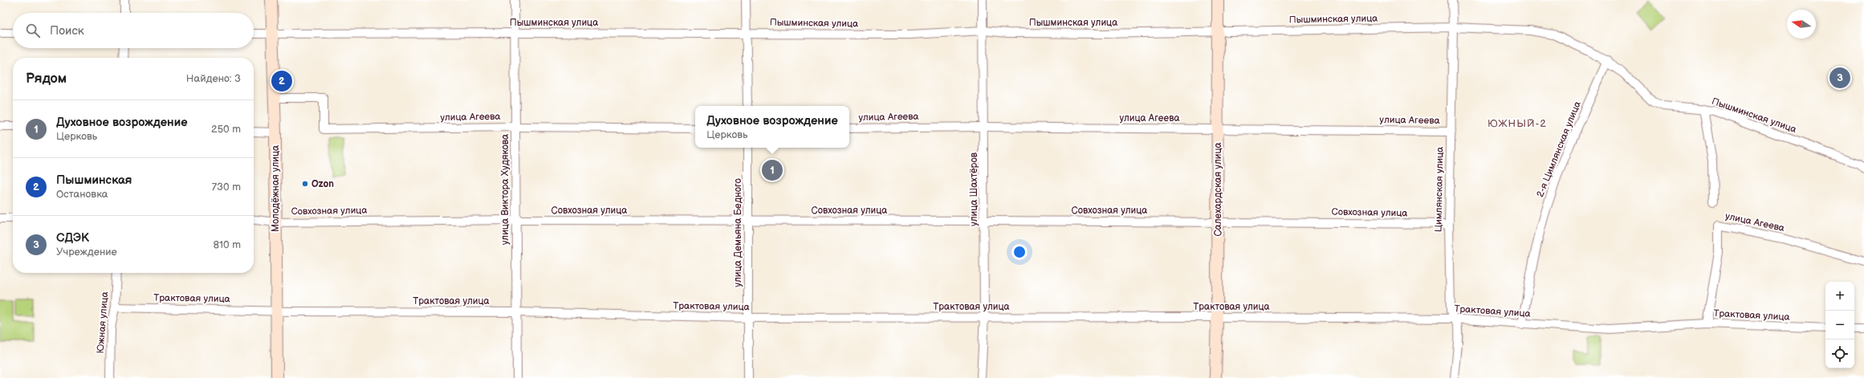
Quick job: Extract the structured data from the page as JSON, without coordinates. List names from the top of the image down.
{
  "streets": {
    "street": [
      "Пышминская улица",
      "улица Агеева",
      "2-я Цимлянская улица",
      "Молодёжная улица",
      "улица Виктора Худякова",
      "улица Шахтёров",
      "Салехардская улица",
      "Цимлянская улица",
      "Совхозная улица",
      "улица Демьяна Бедного",
      "Трактовая улица",
      "Южная улица"
    ]
  },
  "crossings": [
    ["Пышминская улица", "2-я Цимлянская улица"],
    ["Пышминская улица", "Молодёжная улица"],
    ["Пышминская улица", "улица Виктора Худякова"],
    ["Пышминская улица", "улица Шахтёров"],
    ["Пышминская улица", "Салехардская улица"],
    ["Пышминская улица", "Цимлянская улица"],
    ["улица Агеева", "Молодёжная улица"],
    ["улица Агеева", "улица Виктора Худякова"],
    ["улица Агеева", "улица Шахтёров"],
    ["улица Агеева", "Салехардская улица"],
    ["улица Агеева", "Цимлянская улица"],
    ["улица Агеева", "Трактовая улица"],
    ["2-я Цимлянская улица", "Трактовая улица"],
    ["Молодёжная улица", "Совхозная улица"],
    ["Молодёжная улица", "Трактовая улица"],
    ["улица Виктора Худякова", "Совхозная улица"],
    ["улица Виктора Худякова", "Трактовая улица"],
    ["улица Шахтёров", "Совхозная улица"],
    ["улица Шахтёров", "Трактовая улица"],
    ["Салехардская улица", "Совхозная улица"],
    ["Салехардская улица", "Трактовая улица"],
    ["Цимлянская улица", "Совхозная улица"],
    ["Цимлянская улица", "Трактовая улица"],
    ["Совхозная улица", "улица Демьяна Бедного"],
    ["улица Демьяна Бедного", "Трактовая улица"],
    ["Трактовая улица", "Южная улица"]
  ],
  "districts": ["ЮЖНЫЙ-2"],
  "places": ["Ozon"],
  "north": "left",
  "page": {
    "search": "Поиск",
    "heading": ["Рядом", "Найдено: 3"],
    "pins": ["3", "2", "1"],
    "list": [
      {
        "mark": "1",
        "name": "Духовное возрождение",
        "note": "Церковь",
        "value": "250 m"
      },
      {
        "mark": "2",
        "name": "Пышминская",
        "note": "Остановка",
        "value": "730 m"
      },
      {
        "mark": "3",
        "name": "СДЭК",
        "note": "Учреждение",
        "value": "810 m"
      }
    ],
    "popup": ["Духовное возрождение", "Церковь"],
    "map_buttons": ["+", "−"]
  }
}
